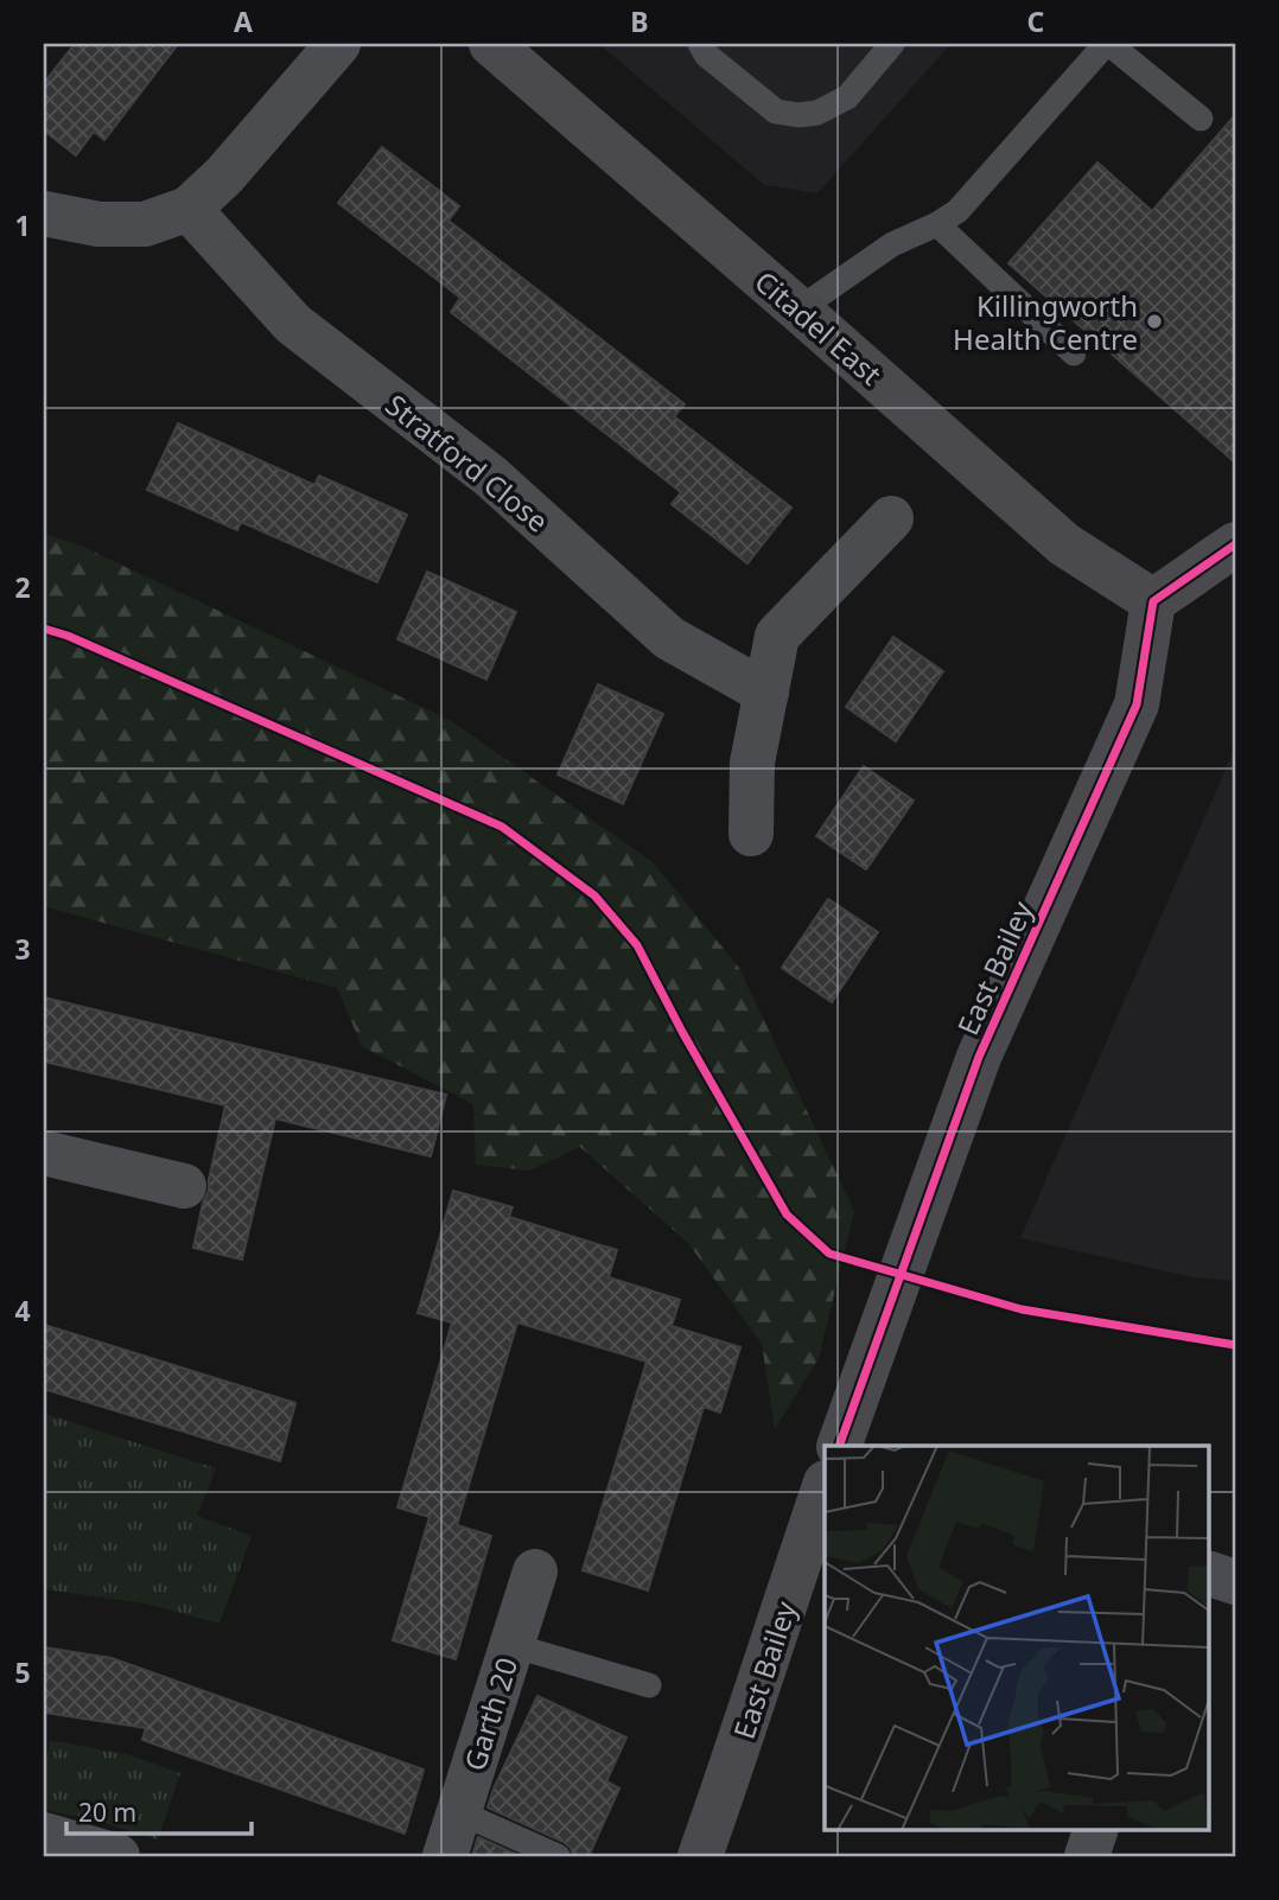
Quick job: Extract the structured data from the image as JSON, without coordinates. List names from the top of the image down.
{
  "streets": {
    "street": [
      "Citadel East",
      "Stratford Close",
      "East Bailey",
      "Garth 20"
    ]
  },
  "crossings": [
    ["Citadel East", "East Bailey"]
  ],
  "places": ["Killingworth Health Centre"],
  "scale_bar": "20 m",
  "grid": {
    "columns": ["A", "B", "C"],
    "rows": [
      "1",
      "2",
      "3",
      "4",
      "5"
    ]
  }
}
